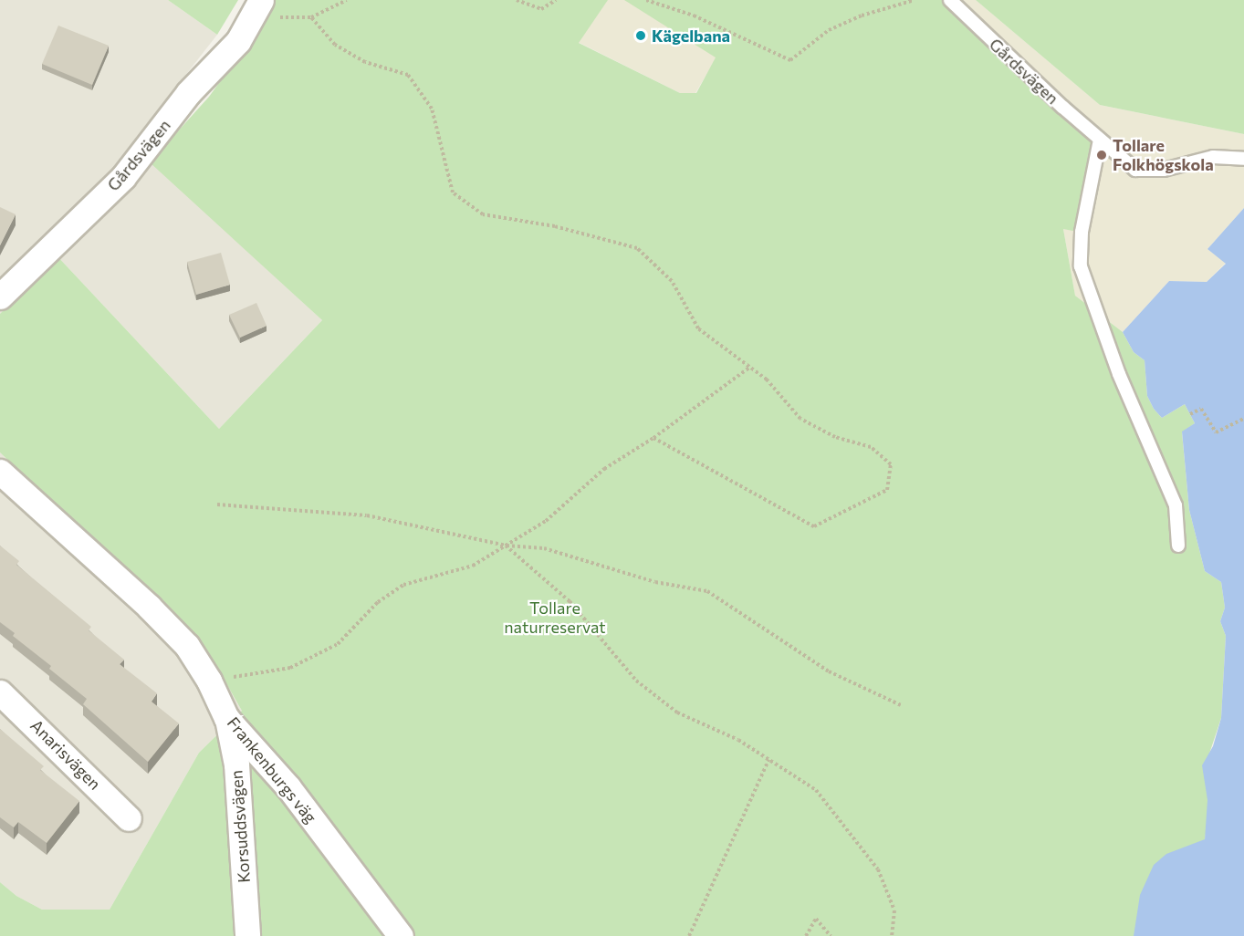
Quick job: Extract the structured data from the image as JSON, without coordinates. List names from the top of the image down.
{
  "streets": {
    "street": [
      "Gårdsvägen",
      "Anarisvägen",
      "Frankenburgs väg",
      "Korsuddsvägen"
    ]
  },
  "crossings": [
    ["Frankenburgs väg", "Korsuddsvägen"]
  ],
  "parks": ["Tollare naturreservat"],
  "places": ["Kägelbana", "Tollare Folkhögskola"]
}
